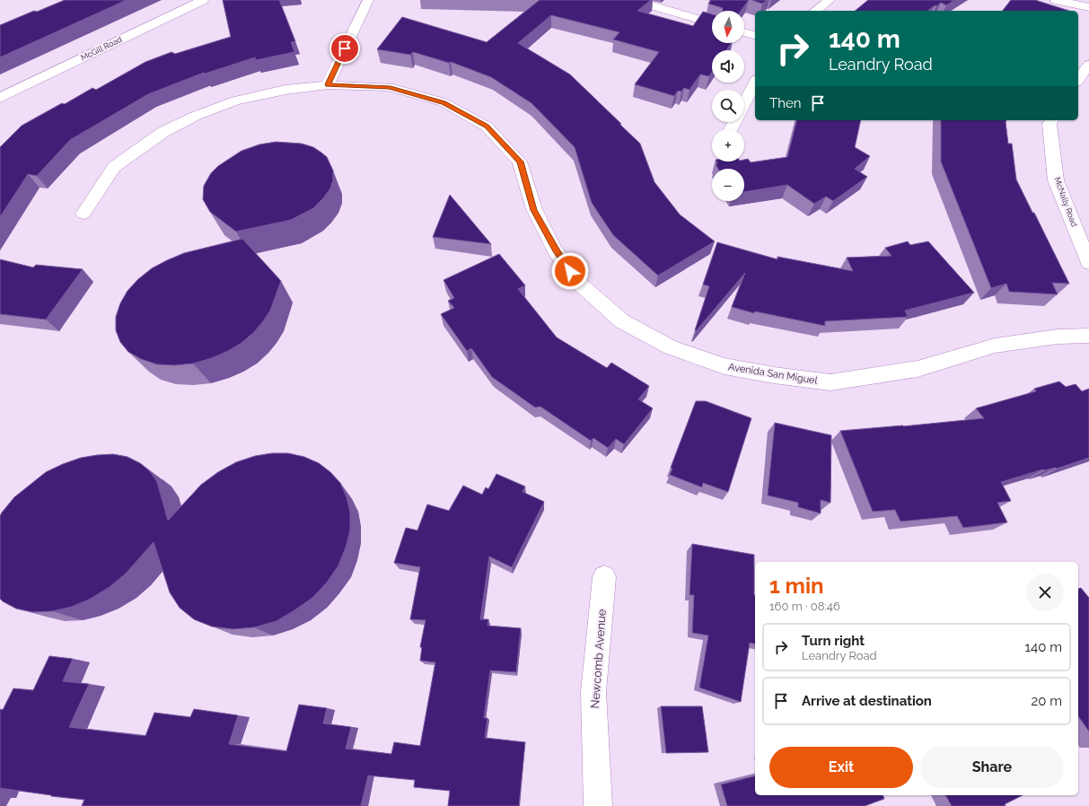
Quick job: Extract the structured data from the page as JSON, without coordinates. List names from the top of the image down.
{
  "streets": {
    "street": [
      "McGill Road",
      "McNally Road",
      "Avenida San Miguel",
      "Newcomb Avenue"
    ]
  },
  "north": "bottom",
  "page": {
    "map_buttons": ["+", "−"],
    "turn": ["140 m", "Leandry Road"],
    "then": "Then",
    "heading": ["1 min", "160 m · 08:46"],
    "list": [
      {
        "name": "Turn right",
        "note": "Leandry Road",
        "value": "140 m"
      },
      {
        "name": "Arrive at destination",
        "value": "20 m"
      }
    ],
    "buttons": ["Exit", "Share"]
  }
}
